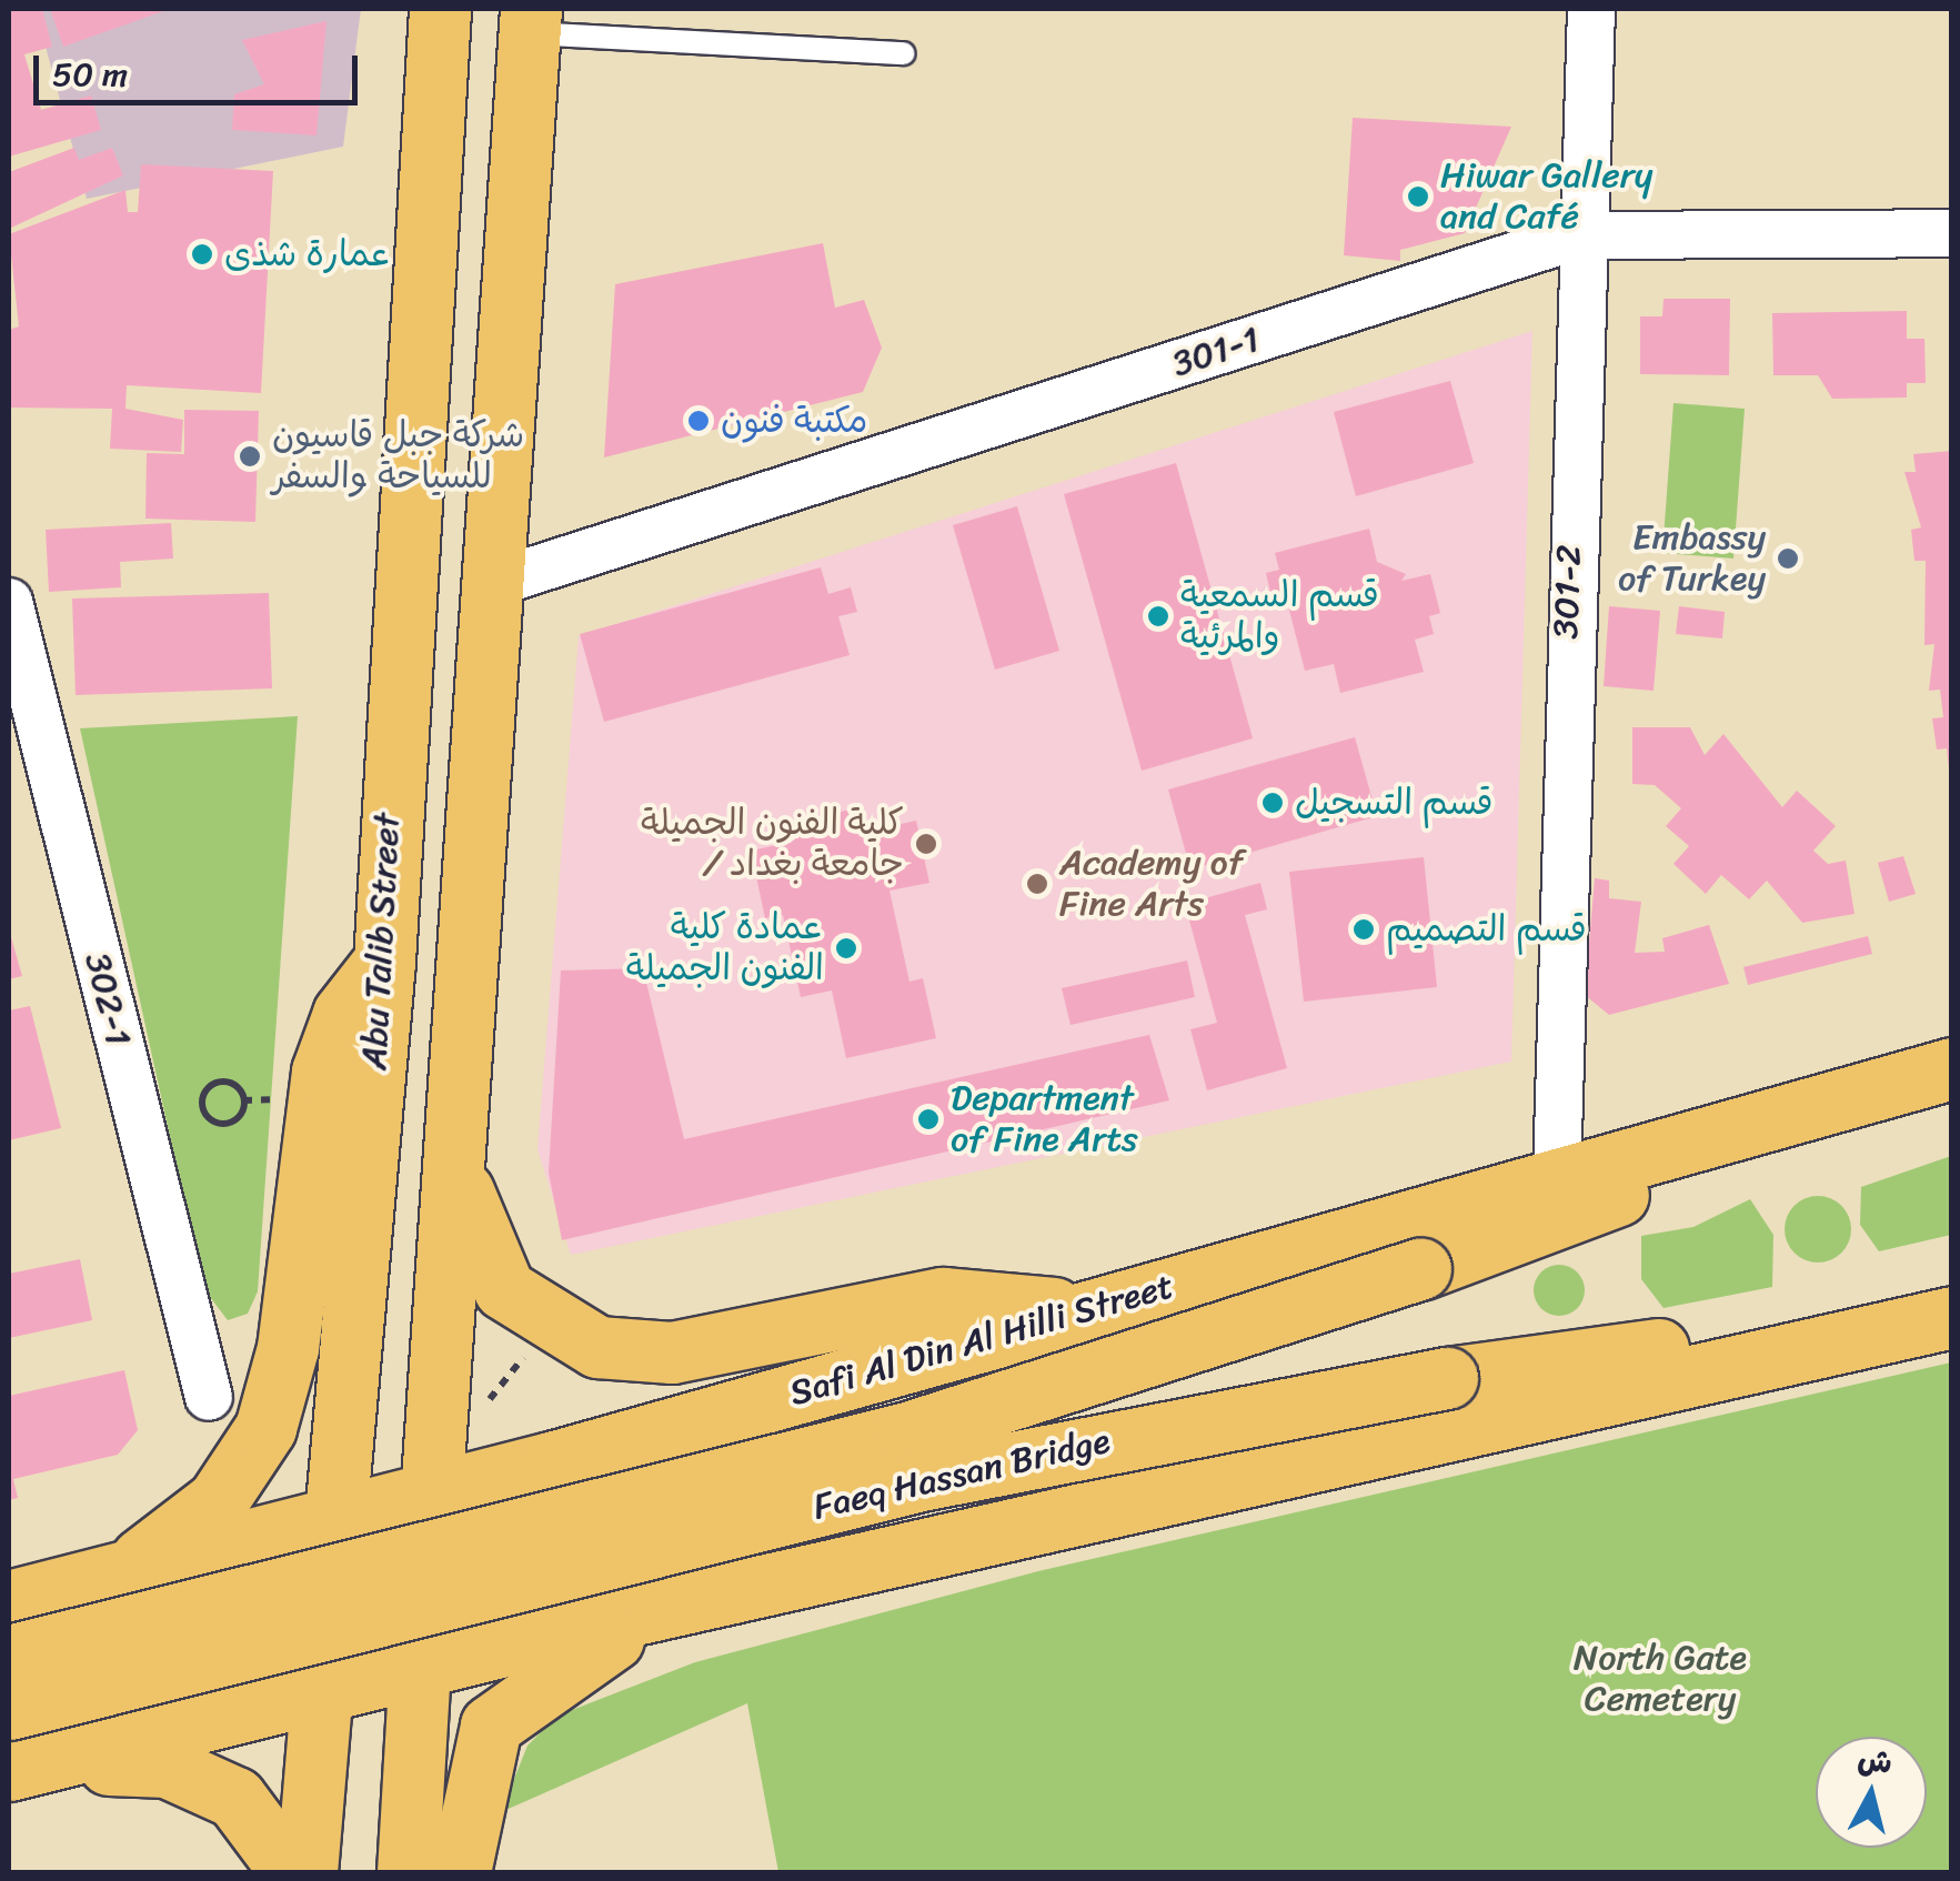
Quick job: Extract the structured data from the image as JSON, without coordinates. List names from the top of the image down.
{
  "streets": {
    "main road": ["Abu Talib Street", "Safi Al Din Al Hilli Street", "Faeq Hassan Bridge"],
    "street": ["301-1", "301-2", "302-1"]
  },
  "crossings": [
    ["301-1", "301-2"],
    ["301-2", "Safi Al Din Al Hilli Street"],
    ["Abu Talib Street", "Safi Al Din Al Hilli Street"],
    ["Safi Al Din Al Hilli Street", "Faeq Hassan Bridge"]
  ],
  "parks": ["North Gate Cemetery"],
  "places": [
    "Hiwar Gallery and Café",
    "عمارة شذى",
    "مكتبة فنون",
    "شركة جبل قاسيون للسياحة والسفر",
    "Embassy of Turkey",
    "قسم السمعية والمرئية",
    "قسم التسجيل",
    "كلية الفنون الجميلة / جامعة بغداد",
    "Academy of Fine Arts",
    "قسم التصميم",
    "عمادة كلية الفنون الجميلة",
    "Department of Fine Arts"
  ],
  "scale_bar": "50 m",
  "north": "top"
}
